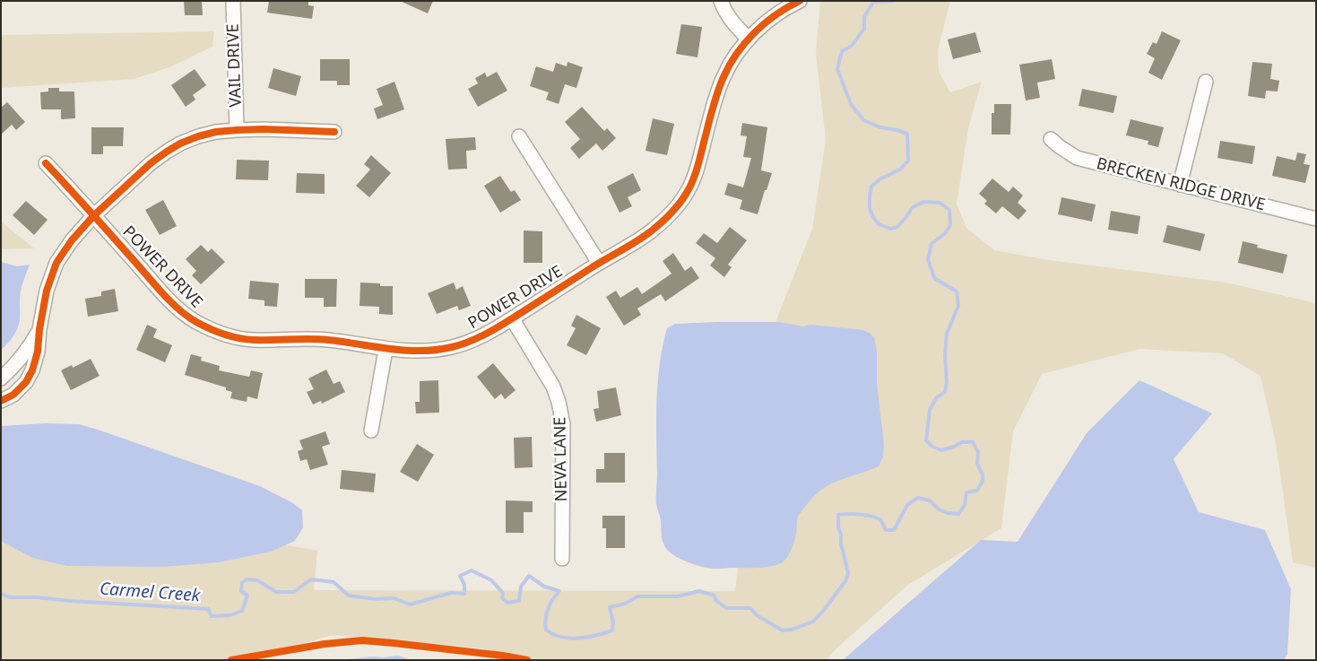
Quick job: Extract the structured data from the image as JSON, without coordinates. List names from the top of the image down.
{
  "streets": {
    "street": [
      "VAIL DRIVE",
      "BRECKEN RIDGE DRIVE",
      "POWER DRIVE",
      "NEVA LANE"
    ]
  },
  "crossings": [
    ["POWER DRIVE", "NEVA LANE"]
  ],
  "water": ["Carmel Creek"]
}
